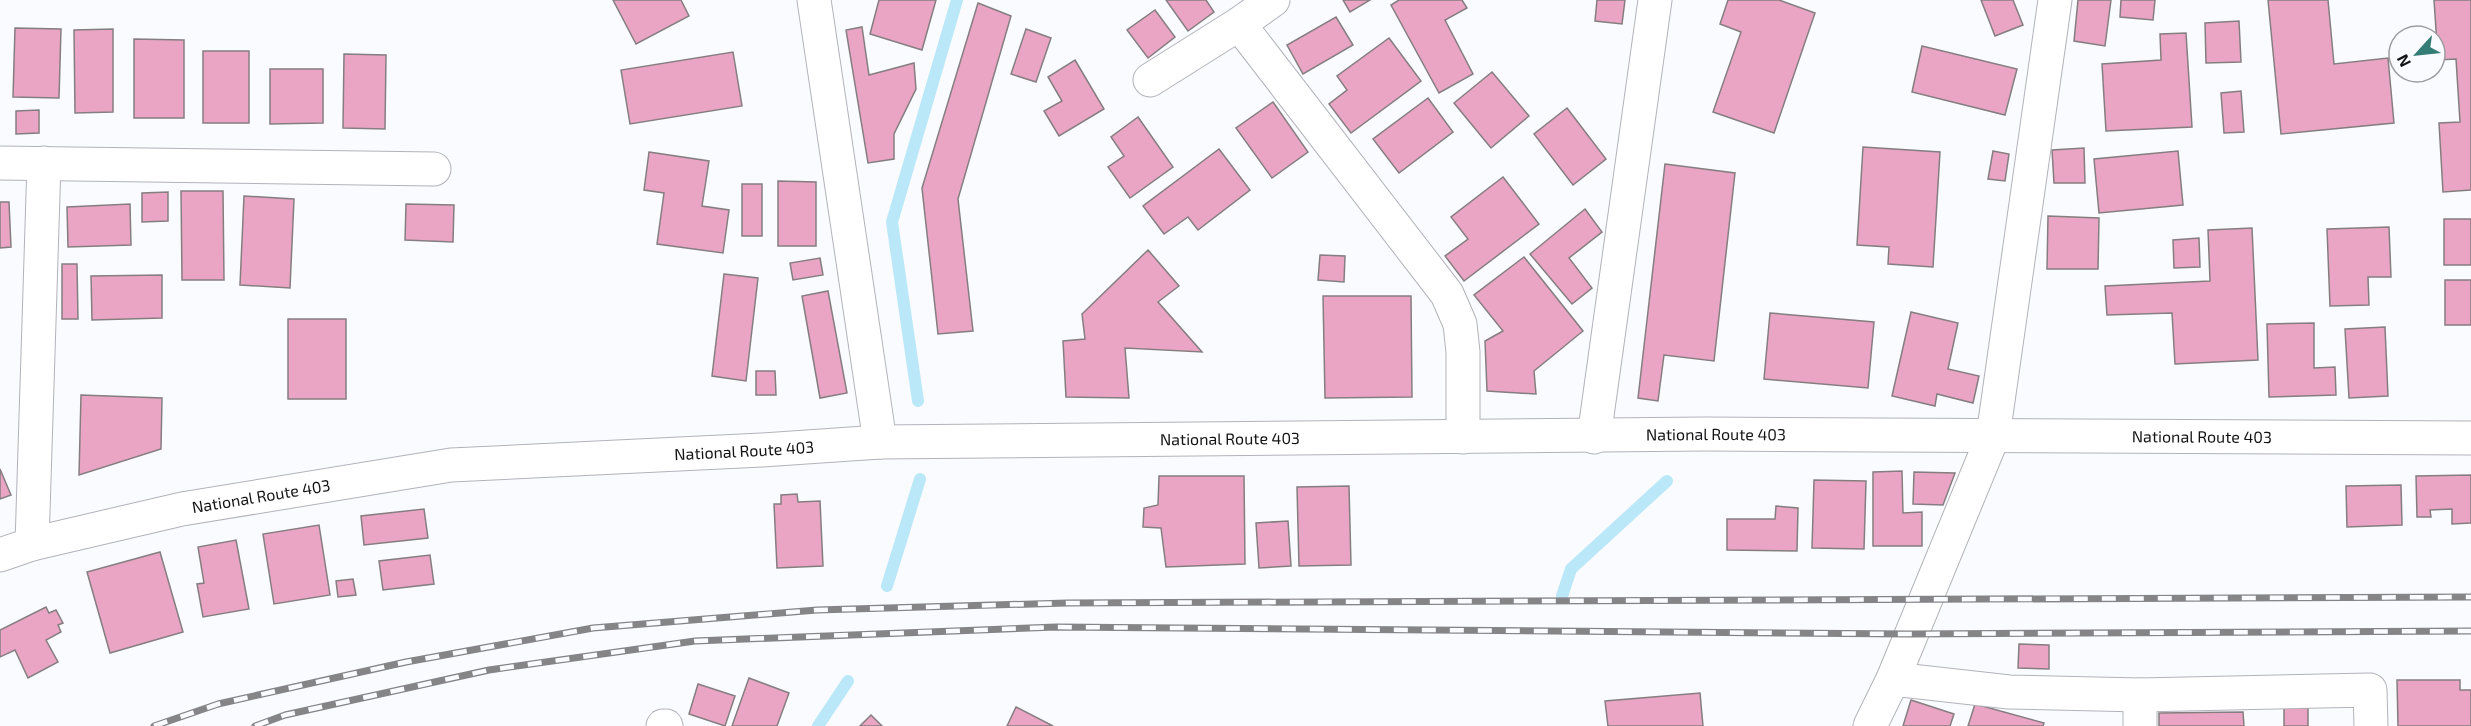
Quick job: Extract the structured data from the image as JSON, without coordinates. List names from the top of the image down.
{
  "streets": {
    "main road": ["National Route 403"]
  },
  "north": "bottom left"
}
